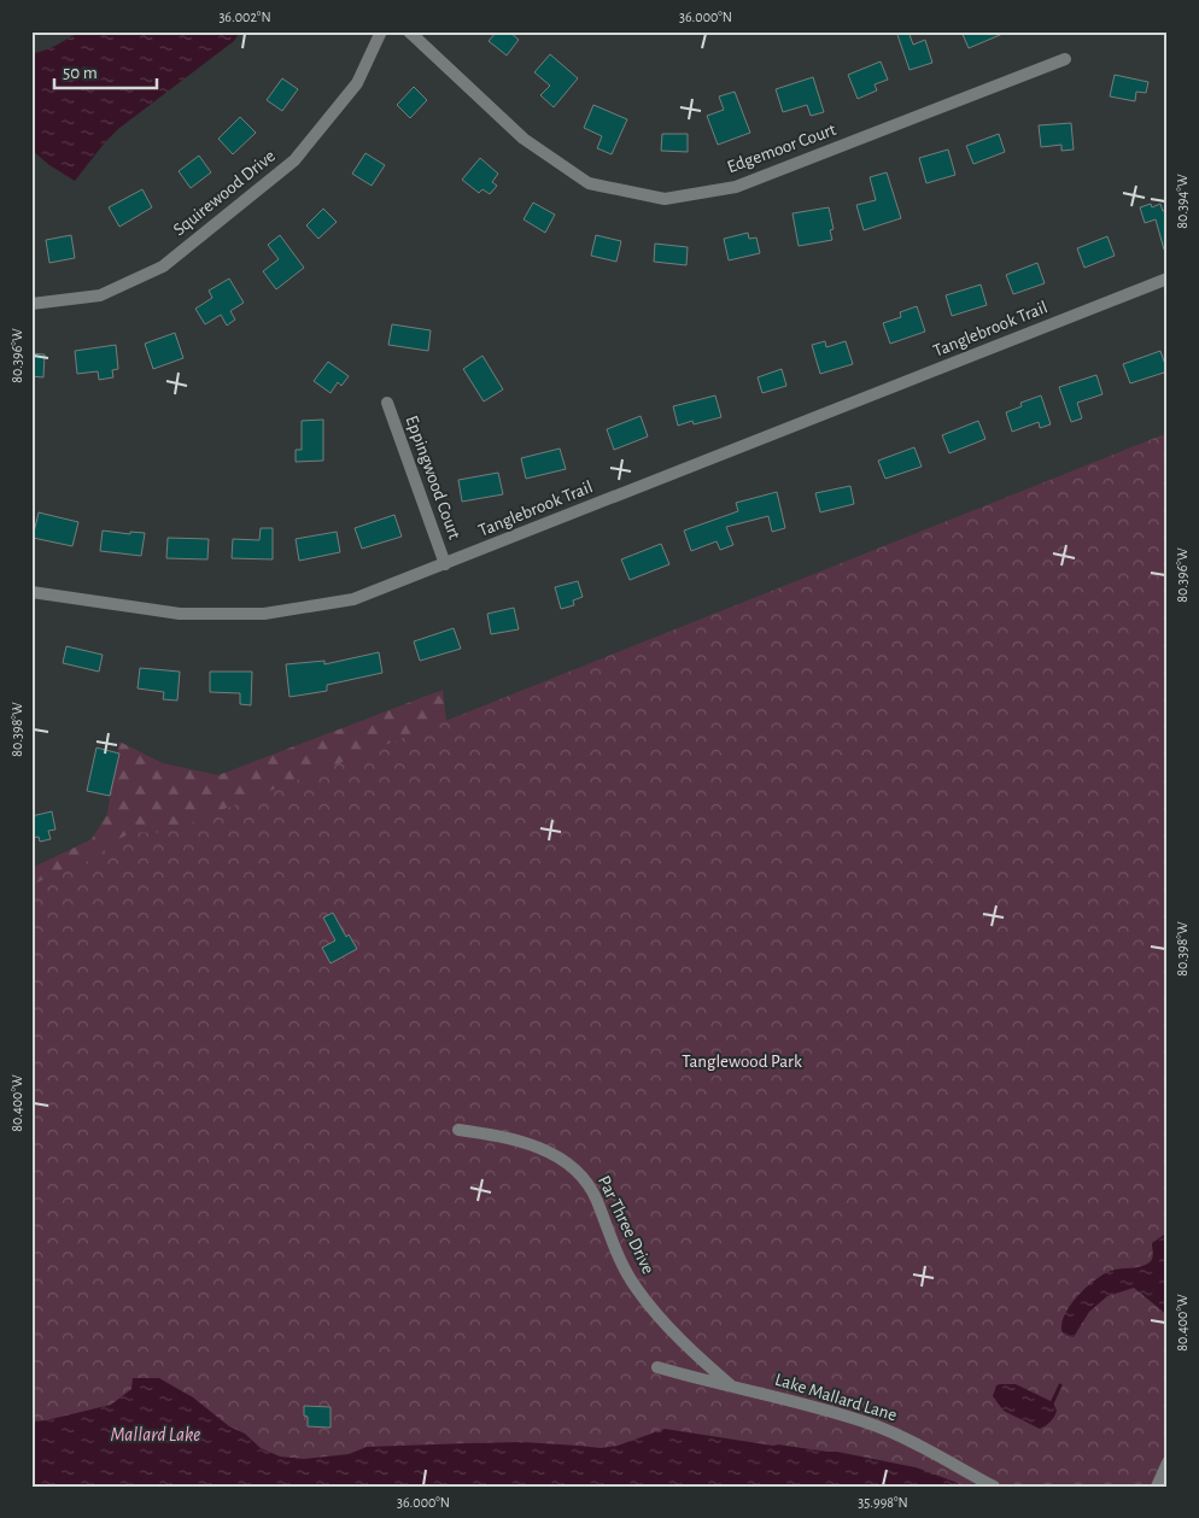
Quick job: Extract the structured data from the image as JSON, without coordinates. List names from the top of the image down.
{
  "streets": {
    "street": [
      "Edgemoor Court",
      "Squirewood Drive",
      "Tanglebrook Trail",
      "Eppingwood Court",
      "Par Three Drive",
      "Lake Mallard Lane"
    ]
  },
  "crossings": [
    ["Tanglebrook Trail", "Eppingwood Court"],
    ["Par Three Drive", "Lake Mallard Lane"]
  ],
  "water": ["Mallard Lake"],
  "parks": ["Tanglewood Park"],
  "scale_bar": "50 m",
  "coordinates": [
    "36.002°N",
    "36.000°N",
    "80.394°W",
    "80.396°W",
    "80.398°W",
    "80.400°W",
    "35.998°N"
  ]
}
